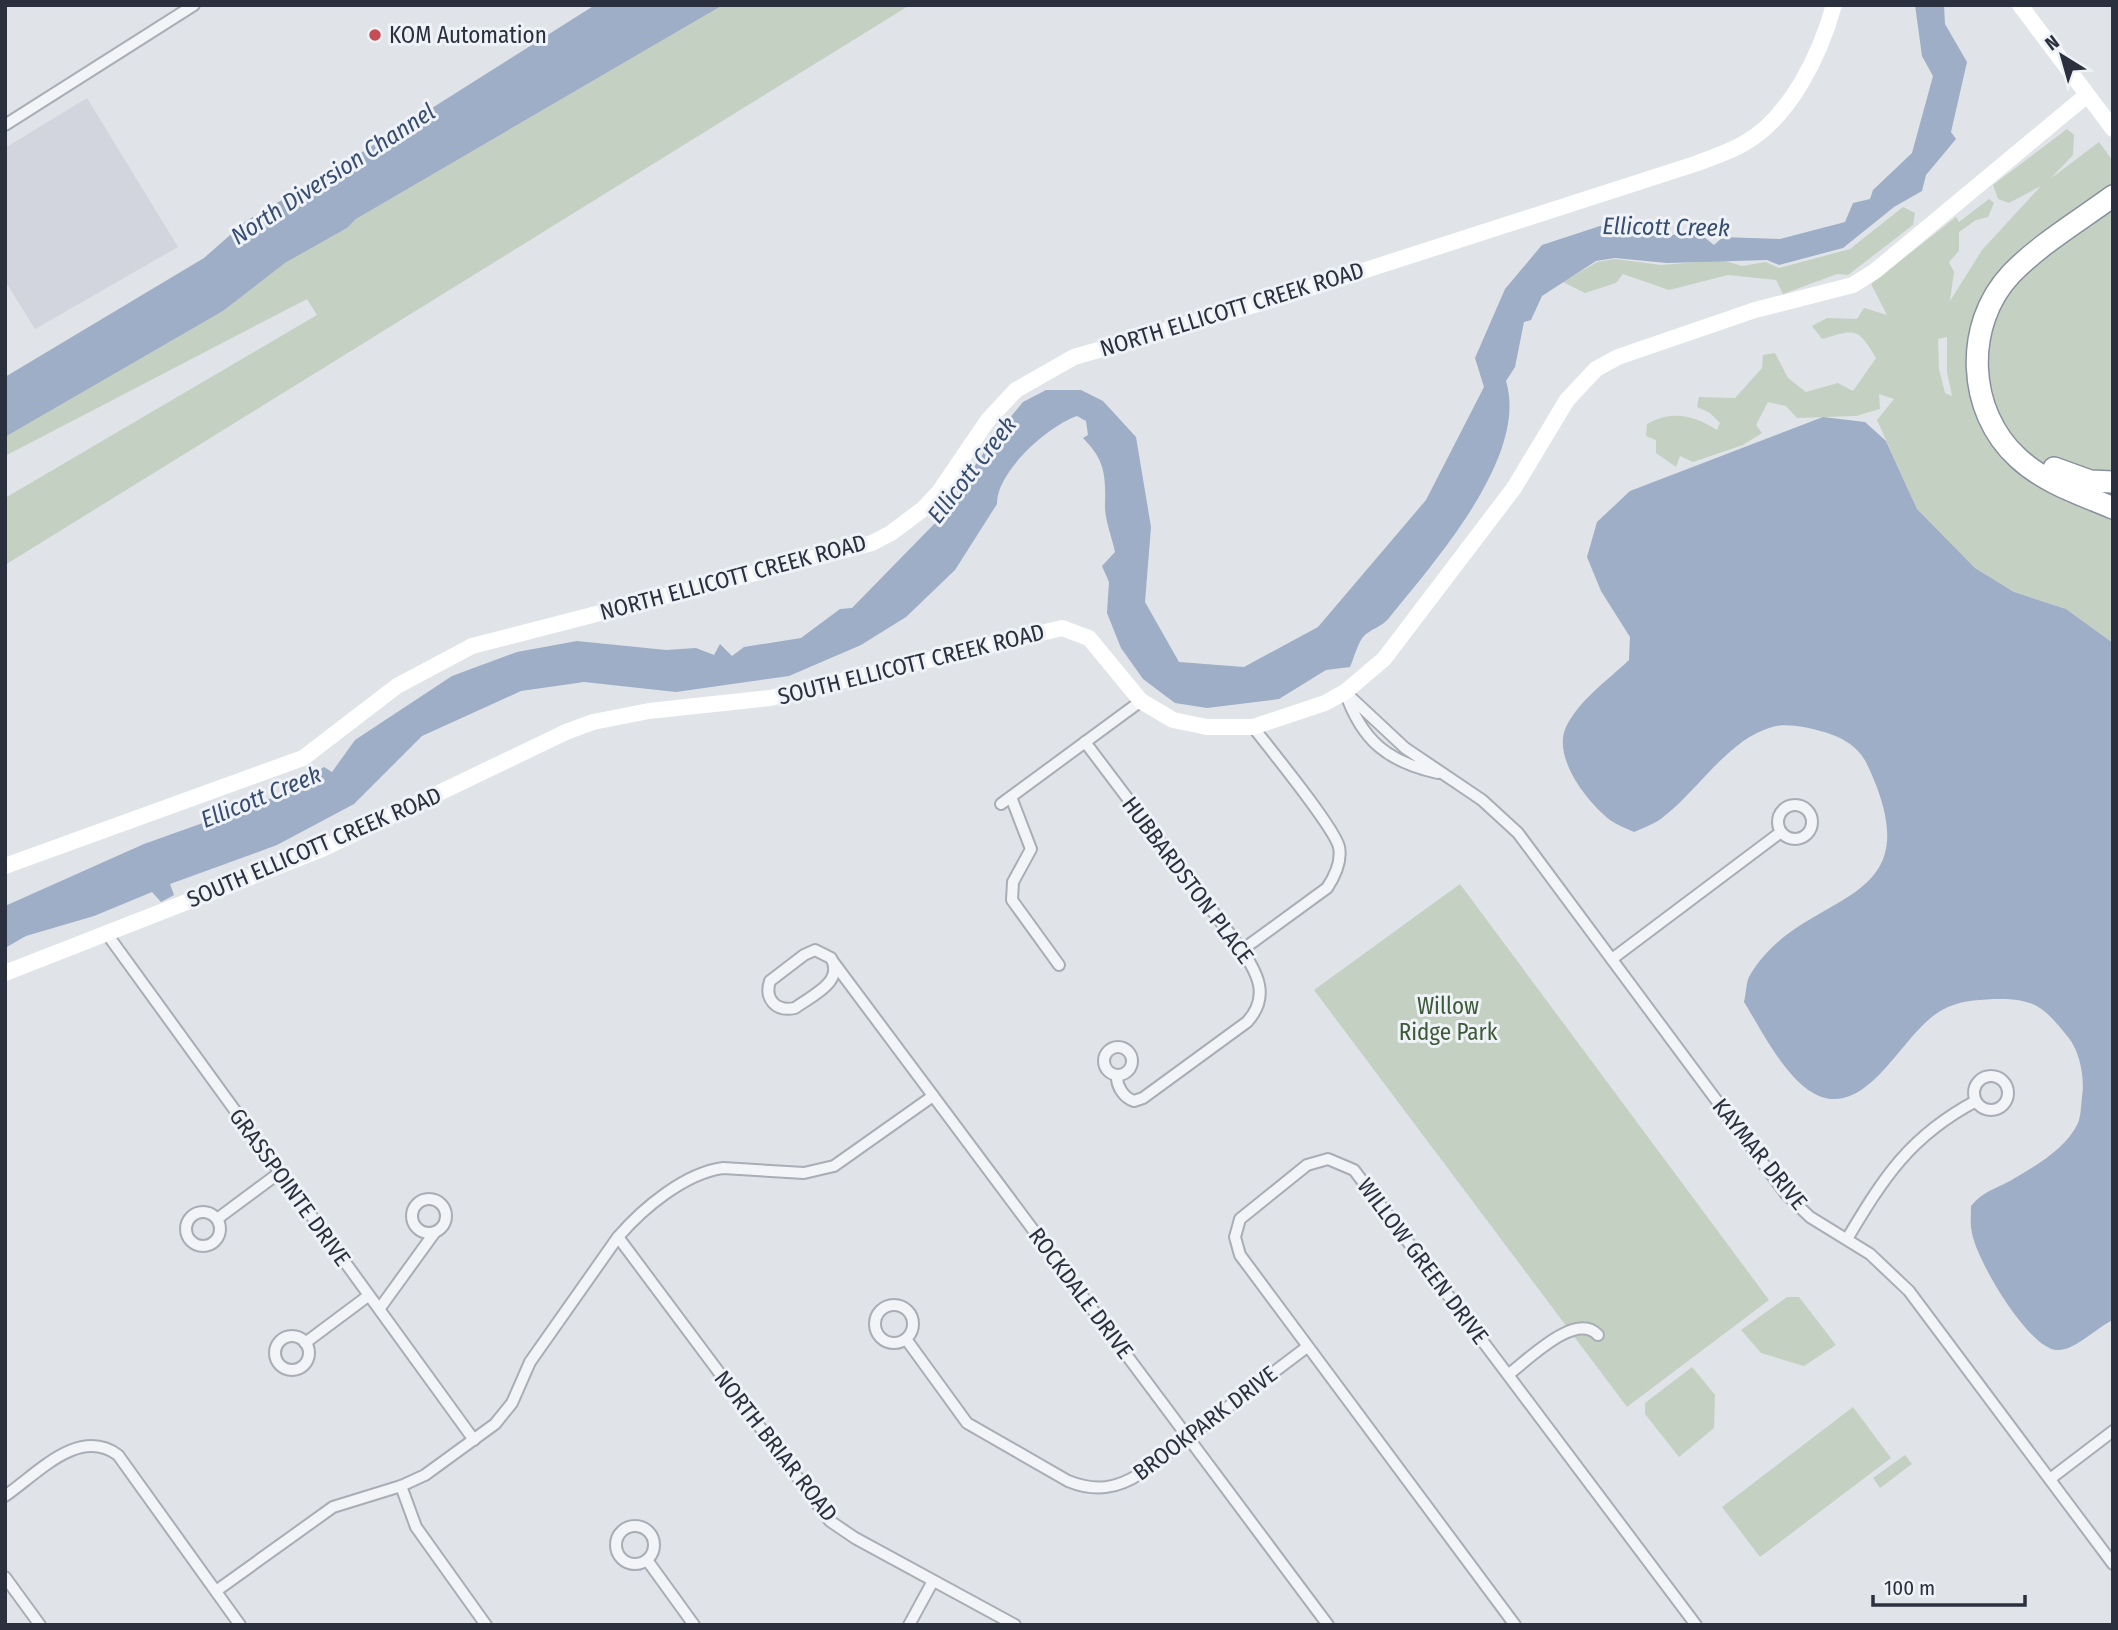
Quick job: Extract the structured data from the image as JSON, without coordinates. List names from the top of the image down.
{
  "streets": {
    "street": [
      "NORTH ELLICOTT CREEK ROAD",
      "SOUTH ELLICOTT CREEK ROAD",
      "HUBBARDSTON PLACE",
      "KAYMAR DRIVE",
      "GRASSPOINTE DRIVE",
      "WILLOW GREEN DRIVE",
      "ROCKDALE DRIVE",
      "BROOKPARK DRIVE",
      "NORTH BRIAR ROAD"
    ]
  },
  "crossings": [
    ["SOUTH ELLICOTT CREEK ROAD", "KAYMAR DRIVE"],
    ["SOUTH ELLICOTT CREEK ROAD", "GRASSPOINTE DRIVE"],
    ["WILLOW GREEN DRIVE", "BROOKPARK DRIVE"],
    ["ROCKDALE DRIVE", "BROOKPARK DRIVE"]
  ],
  "water": ["North Diversion Channel", "Ellicott Creek"],
  "parks": ["Willow Ridge Park"],
  "places": ["KOM Automation"],
  "scale_bar": "100 m",
  "north": "top left"
}
